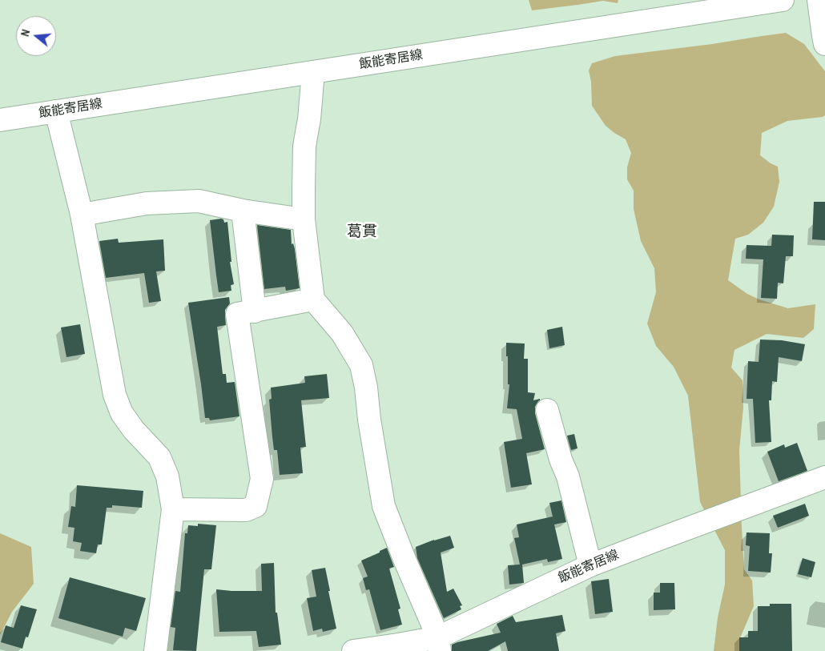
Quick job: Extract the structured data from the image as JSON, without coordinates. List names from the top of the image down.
{
  "streets": {
    "street": ["飯能寄居線"]
  },
  "districts": ["葛貫"],
  "north": "left"
}
